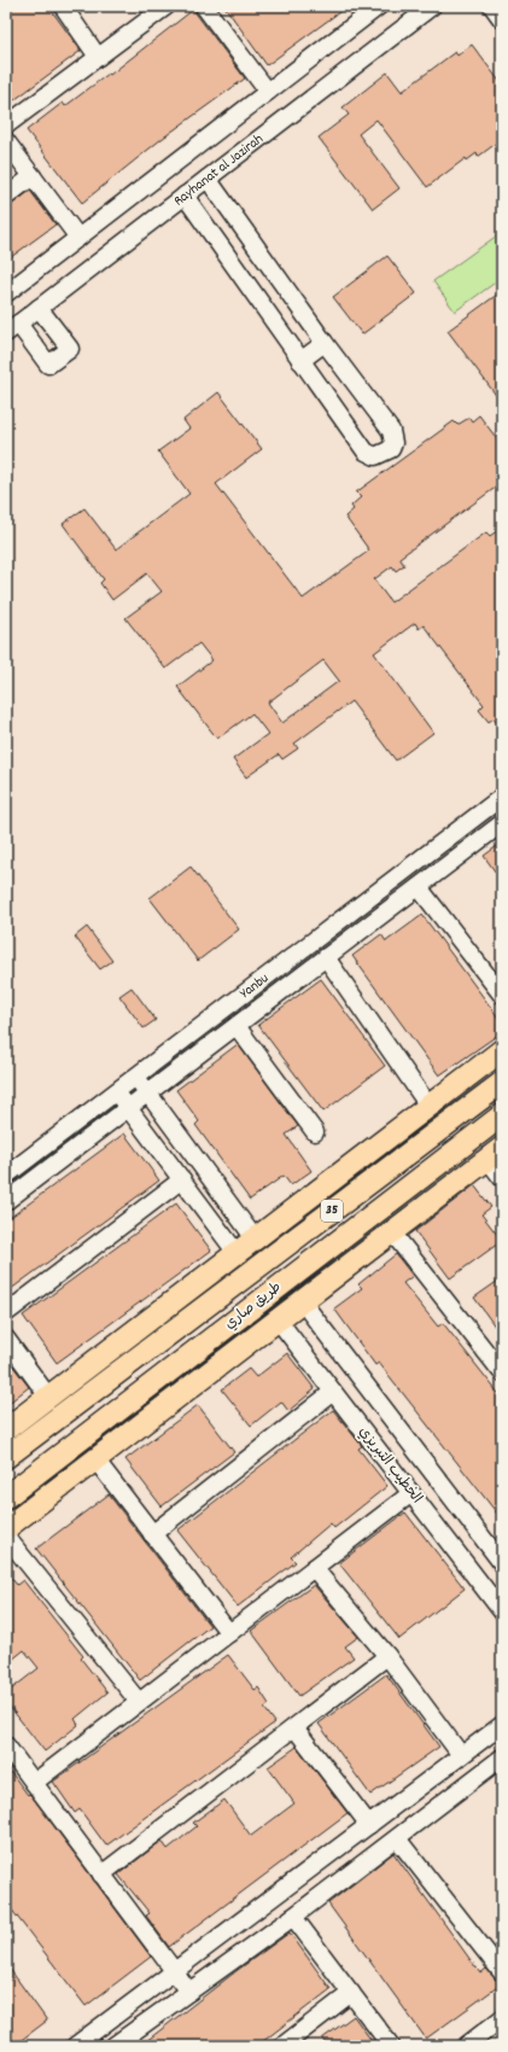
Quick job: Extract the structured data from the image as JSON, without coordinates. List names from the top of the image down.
{
  "streets": {
    "main road": ["35", "طريق صاري"],
    "street": ["Rayhanat al Jazirah", "Yanbu", "الخطيب التبريزي"]
  }
}
